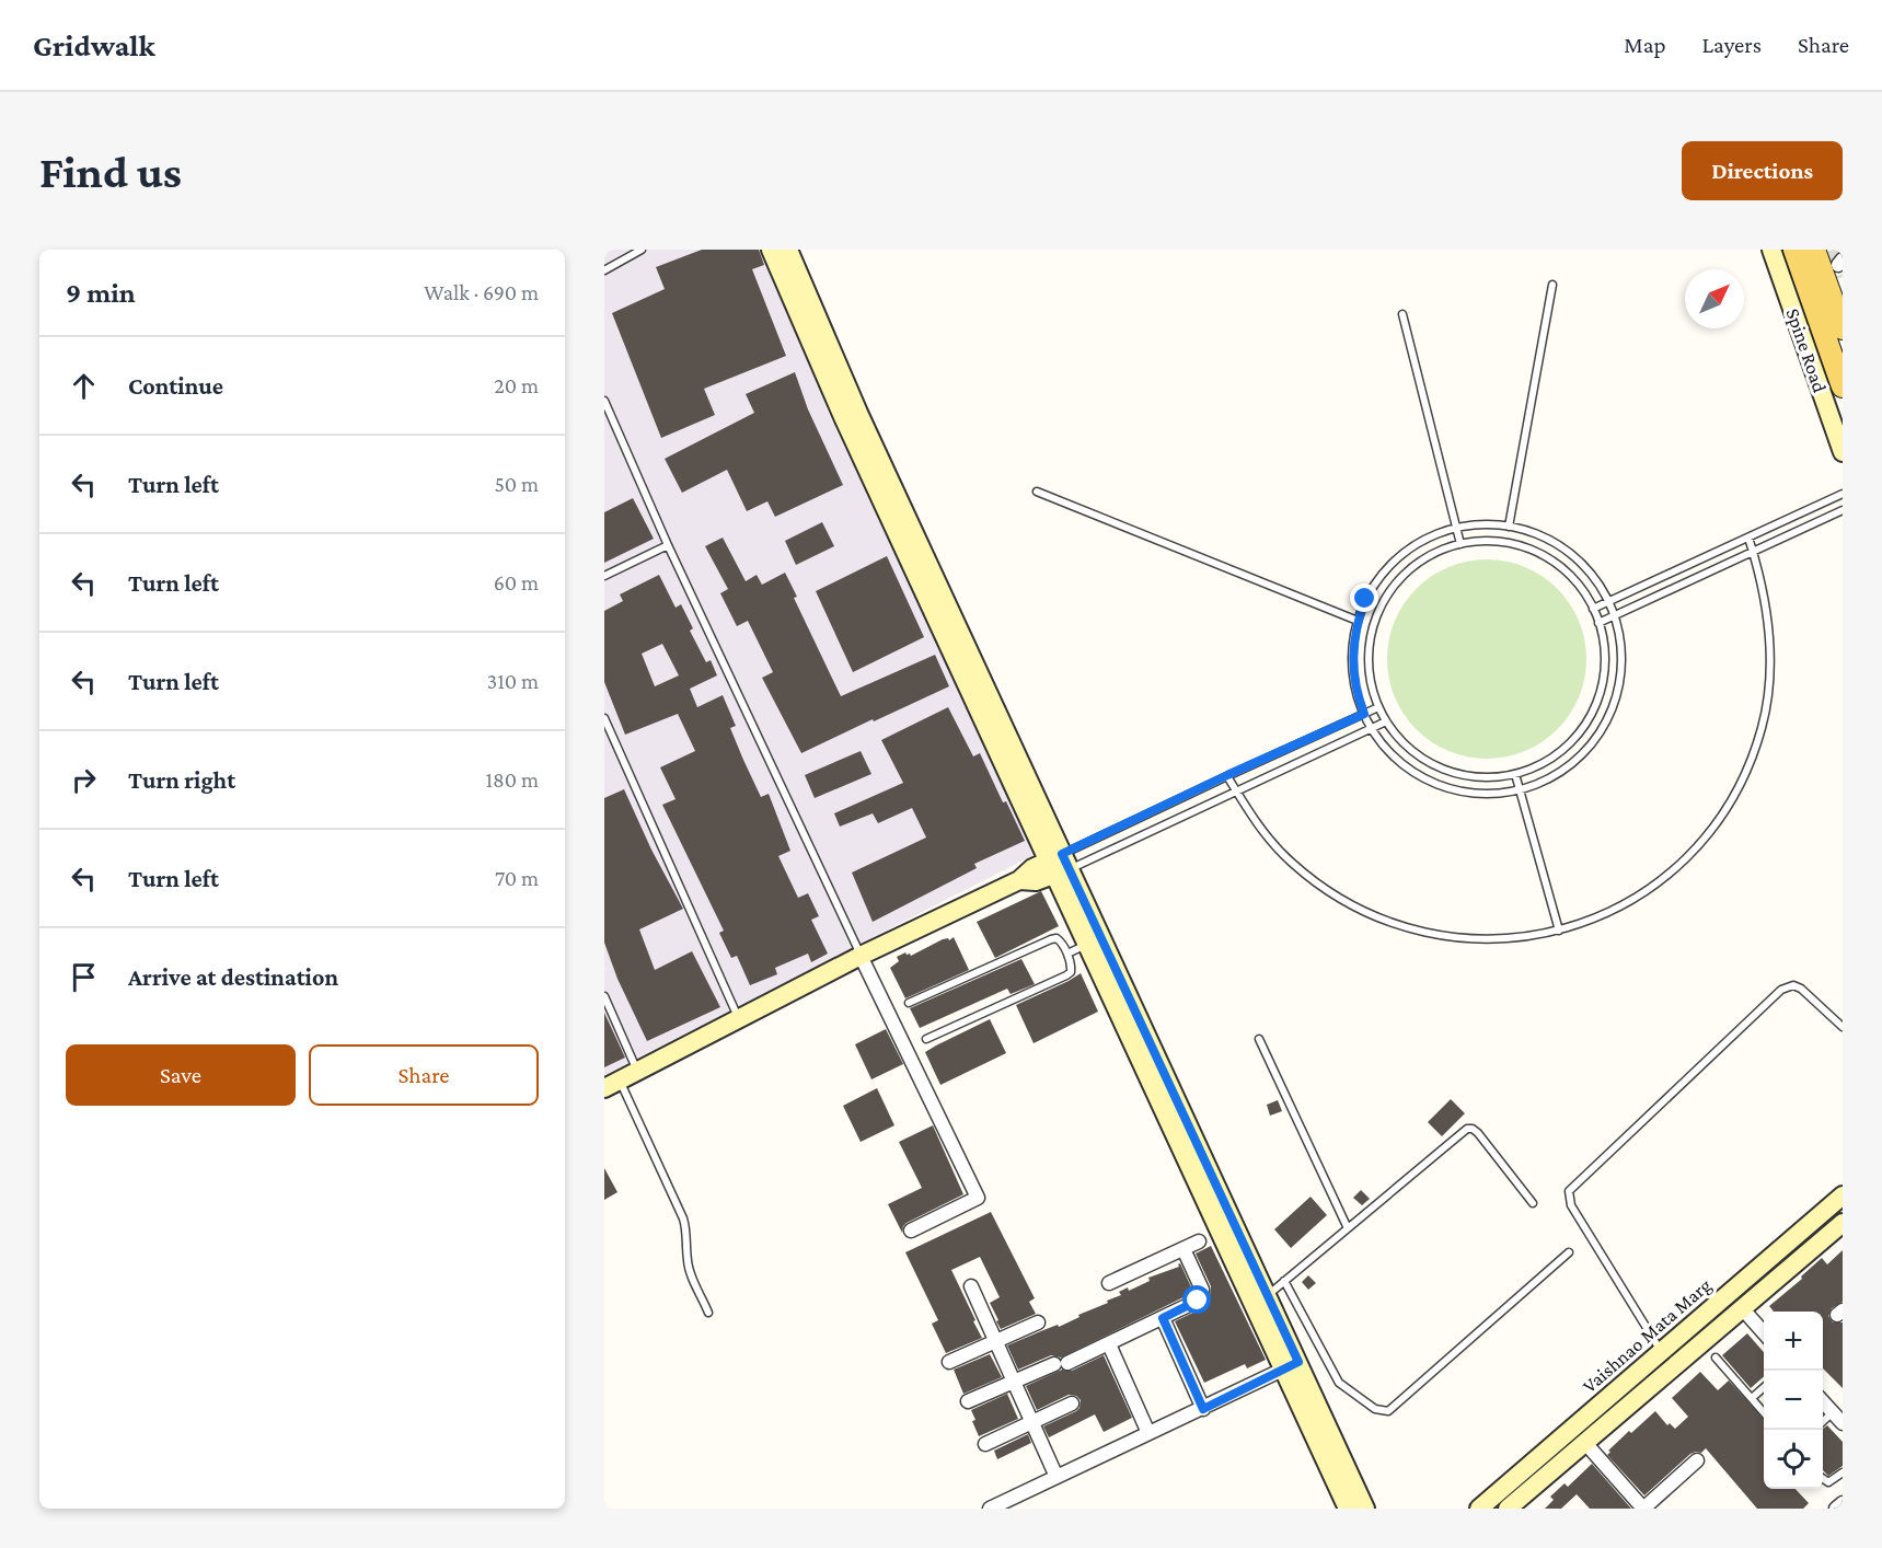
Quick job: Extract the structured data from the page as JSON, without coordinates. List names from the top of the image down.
{
  "streets": {
    "main road": ["Spine Road"],
    "street": ["Vaishnao Mata Marg"]
  },
  "north": "top right",
  "page": {
    "header": "Gridwalk",
    "nav": ["Map", "Layers", "Share"],
    "buttons": [
      "Directions",
      ["Save", "Share"]
    ],
    "title": "Find us",
    "heading": ["9 min", "Walk · 690 m"],
    "list": [
      ["Continue", "20 m"],
      ["Turn left", "50 m"],
      ["Turn left", "60 m"],
      ["Turn left", "310 m"],
      ["Turn right", "180 m"],
      ["Turn left", "70 m"],
      "Arrive at destination"
    ],
    "map_buttons": ["+", "−"]
  }
}
